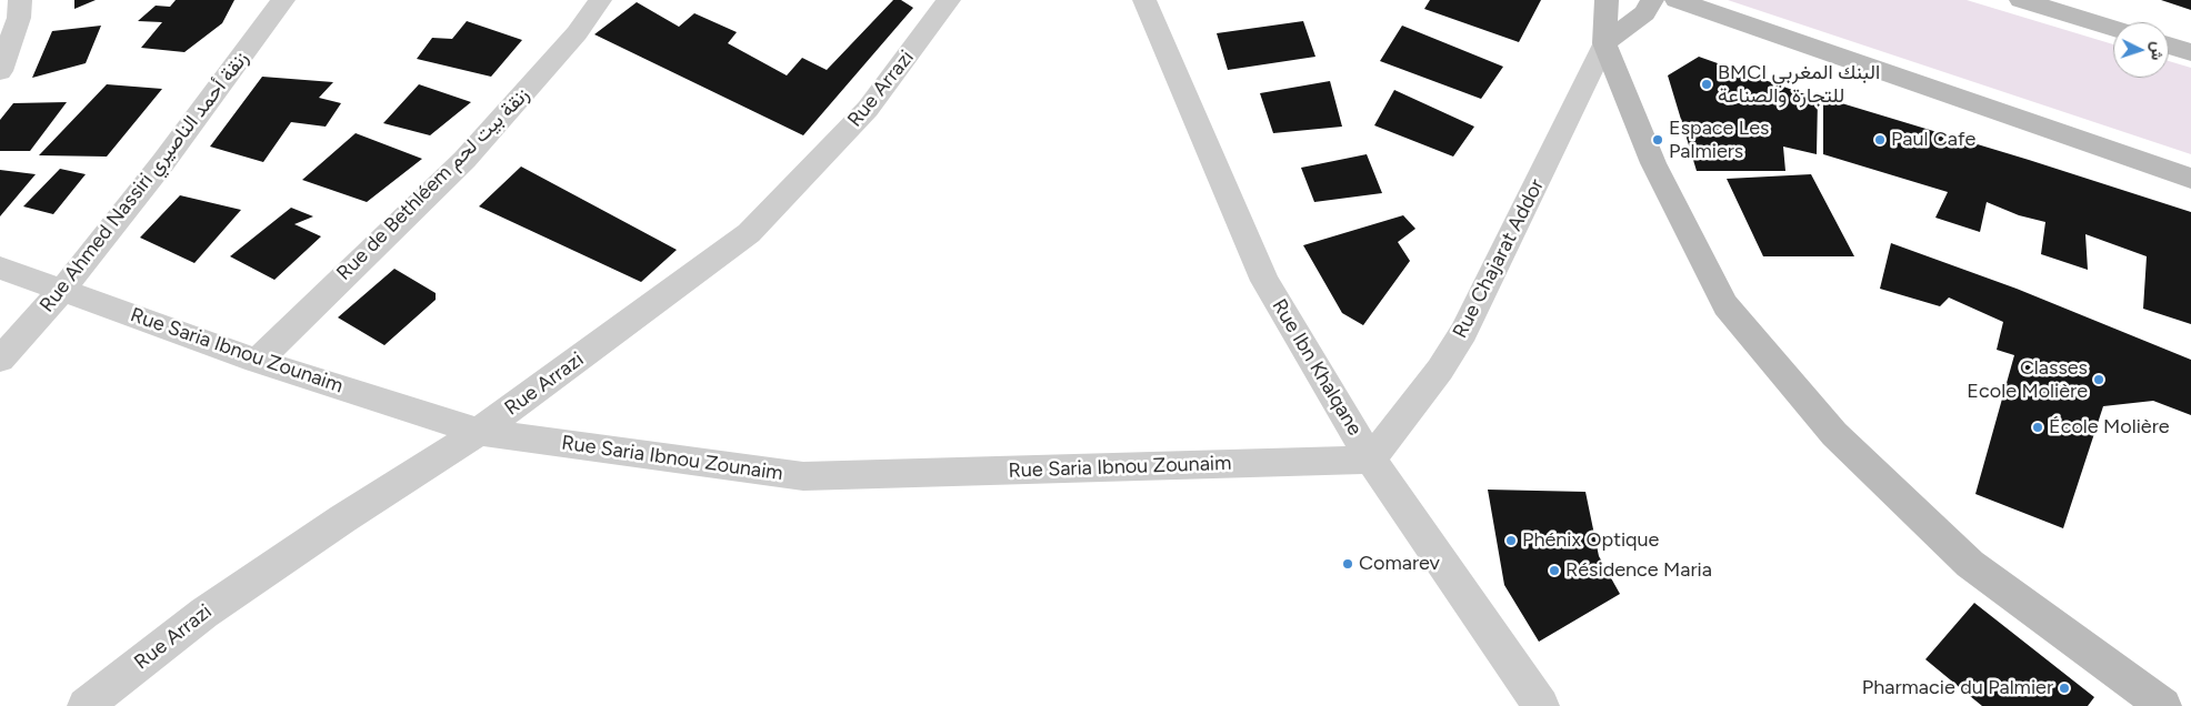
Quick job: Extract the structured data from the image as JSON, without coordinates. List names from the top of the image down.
{
  "streets": {
    "street": [
      "Rue Arrazi",
      "Rue Ahmed Nassiri زنقة أحمد الناصيري",
      "Rue de Bethléem زنقة بيت لحم",
      "Rue Chajarat Addor",
      "Rue Saria Ibnou Zounaim",
      "Rue Ibn Khalqane"
    ]
  },
  "crossings": [
    ["Rue Arrazi", "Rue Saria Ibnou Zounaim"],
    ["Rue Ahmed Nassiri زنقة أحمد الناصيري", "Rue Saria Ibnou Zounaim"],
    ["Rue de Bethléem زنقة بيت لحم", "Rue Saria Ibnou Zounaim"],
    ["Rue Chajarat Addor", "Rue Saria Ibnou Zounaim"],
    ["Rue Chajarat Addor", "Rue Ibn Khalqane"],
    ["Rue Saria Ibnou Zounaim", "Rue Ibn Khalqane"]
  ],
  "places": [
    "BMCI البنك المغربي للتجارة والصناعة",
    "Espace Les Palmiers",
    "Paul Cafe",
    "Classes Ecole Molière",
    "École Molière",
    "Phénix Optique",
    "Comarev",
    "Résidence Maria",
    "Pharmacie du Palmier"
  ],
  "north": "right"
}
